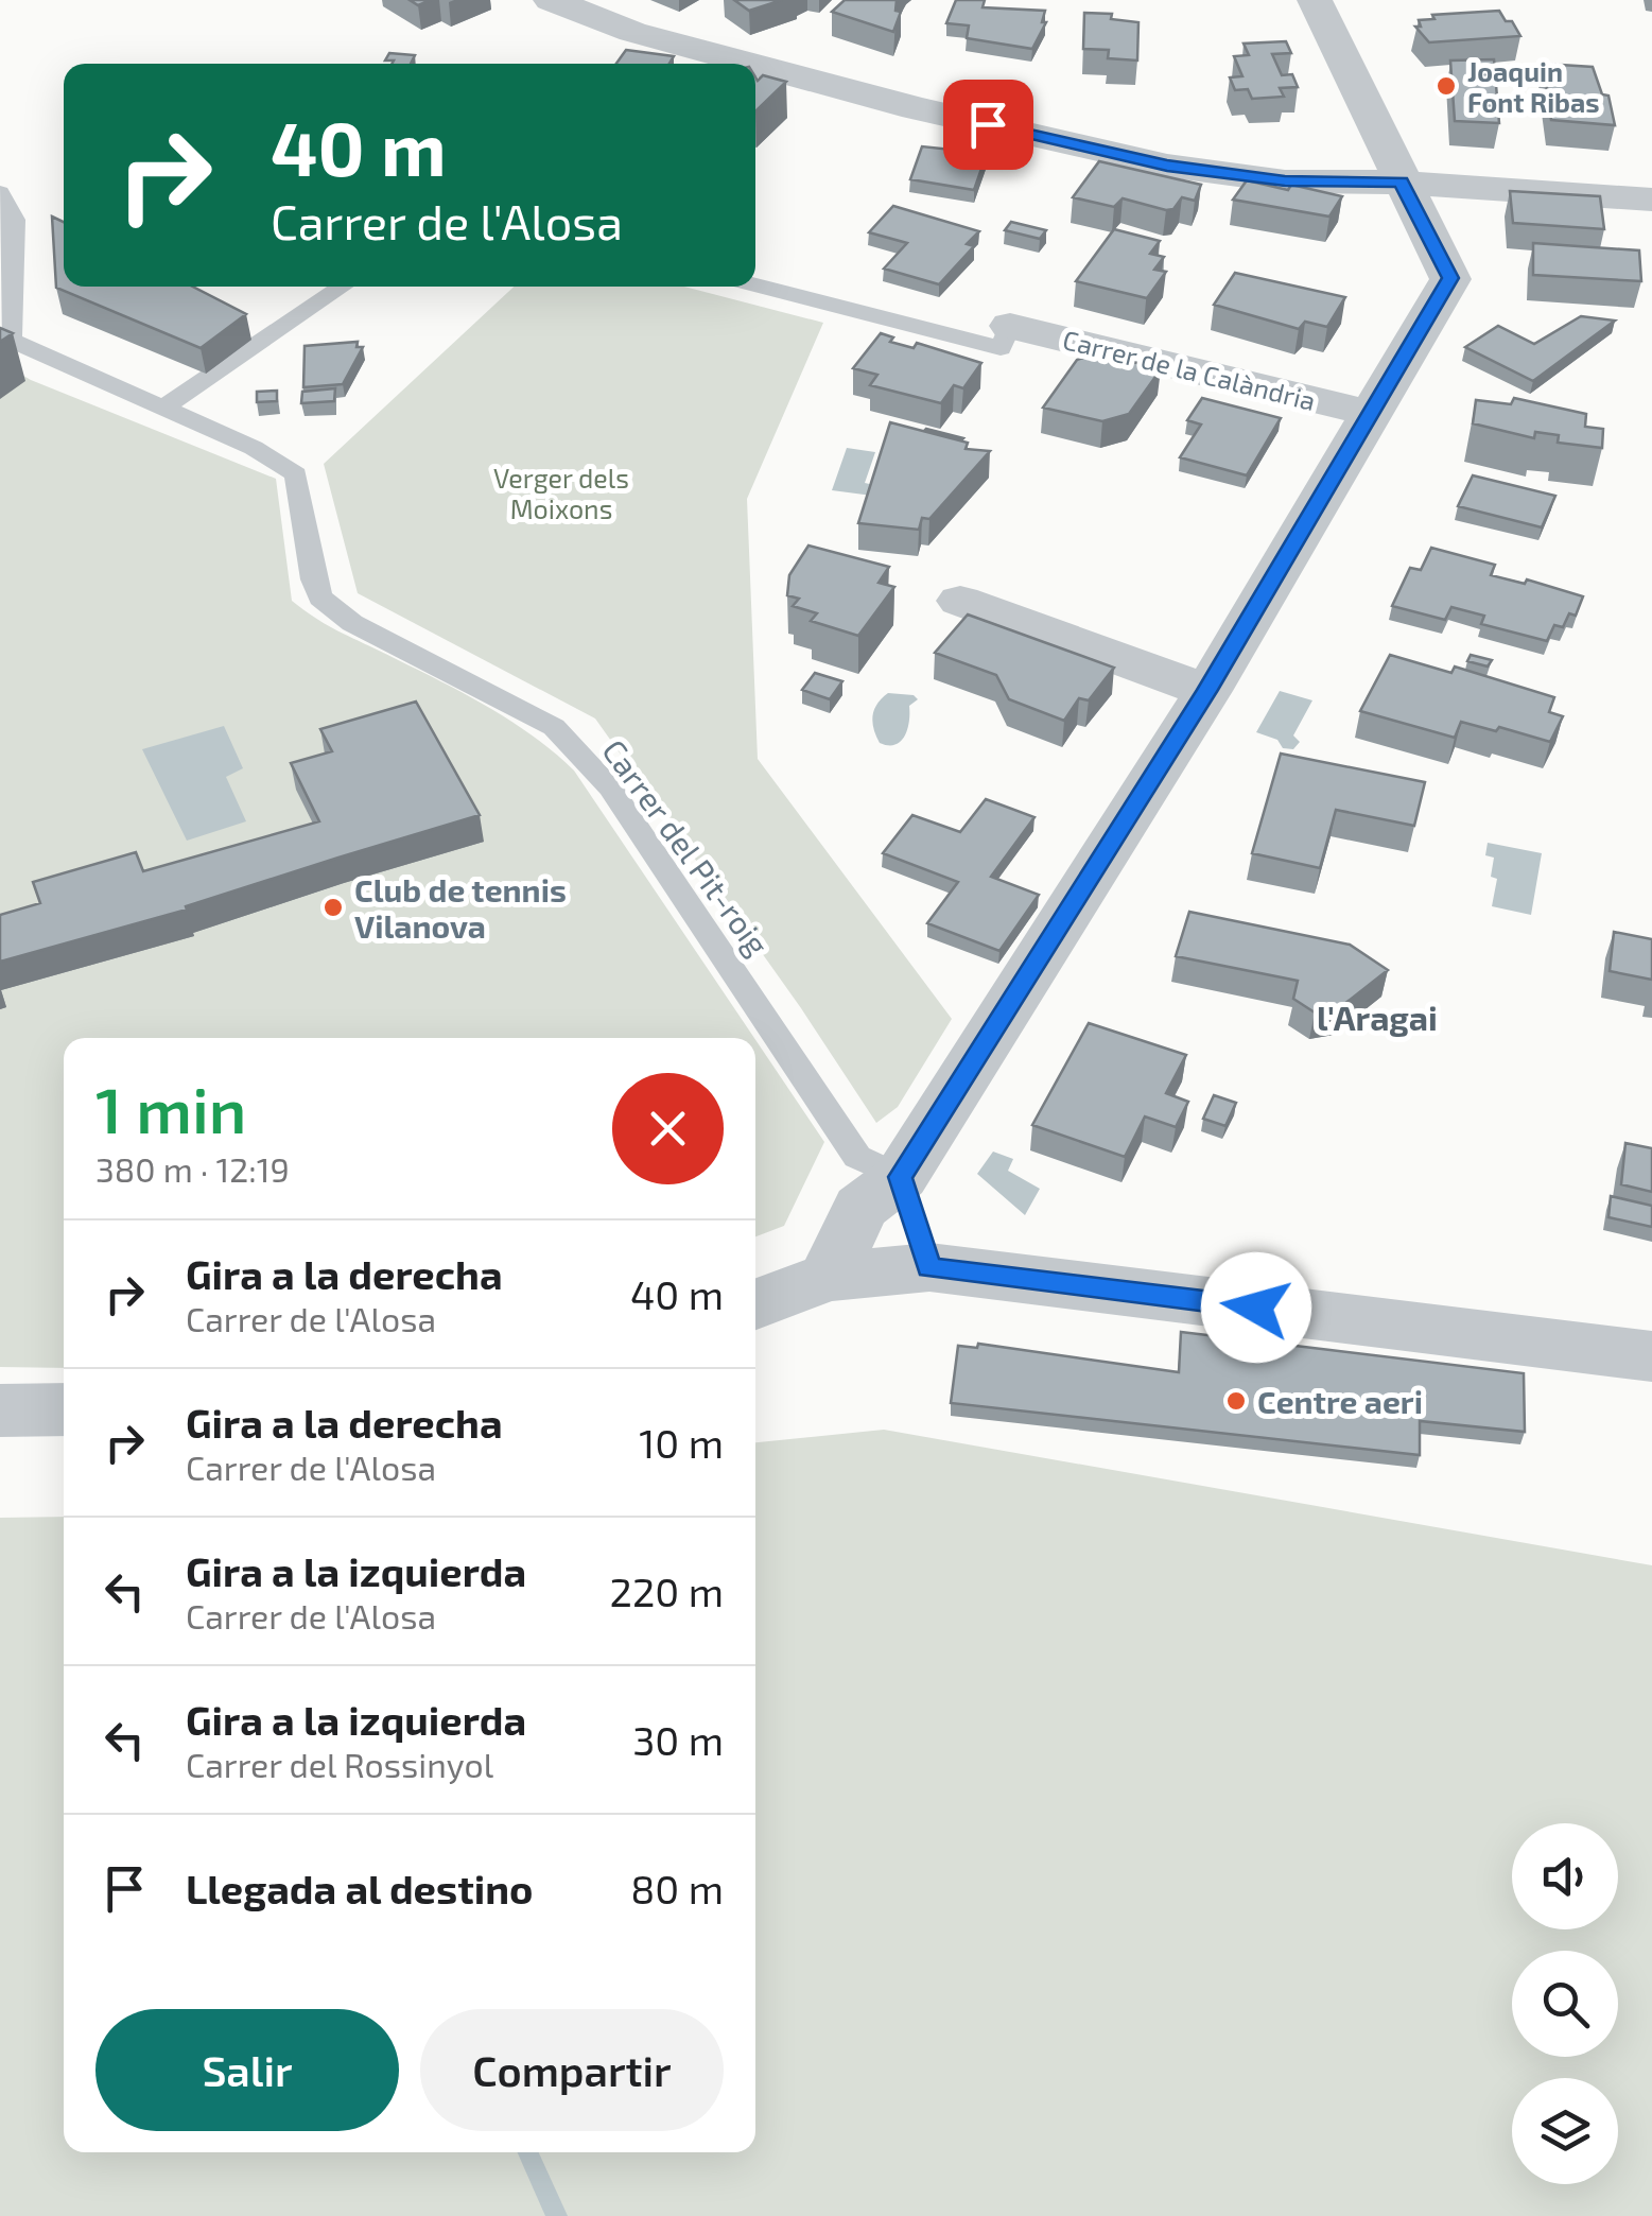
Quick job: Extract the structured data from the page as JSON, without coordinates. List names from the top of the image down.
{
  "streets": {
    "street": ["Carrer de la Calàndria"],
    "lane": ["Carrer del Pit-roig"]
  },
  "districts": ["l'Aragai"],
  "parks": ["Verger dels Moixons"],
  "places": ["Joaquin Font Ribas", "Club de tennis Vilanova", "Centre aeri"],
  "page": {
    "turn": ["40 m", "Carrer de l'Alosa"],
    "heading": ["1 min", "380 m · 12:19"],
    "list": [
      {
        "name": "Gira a la derecha",
        "note": "Carrer de l'Alosa",
        "value": "40 m"
      },
      {
        "name": "Gira a la derecha",
        "note": "Carrer de l'Alosa",
        "value": "10 m"
      },
      {
        "name": "Gira a la izquierda",
        "note": "Carrer de l'Alosa",
        "value": "220 m"
      },
      {
        "name": "Gira a la izquierda",
        "note": "Carrer del Rossinyol",
        "value": "30 m"
      },
      {
        "name": "Llegada al destino",
        "value": "80 m"
      }
    ],
    "buttons": ["Salir", "Compartir"]
  }
}
